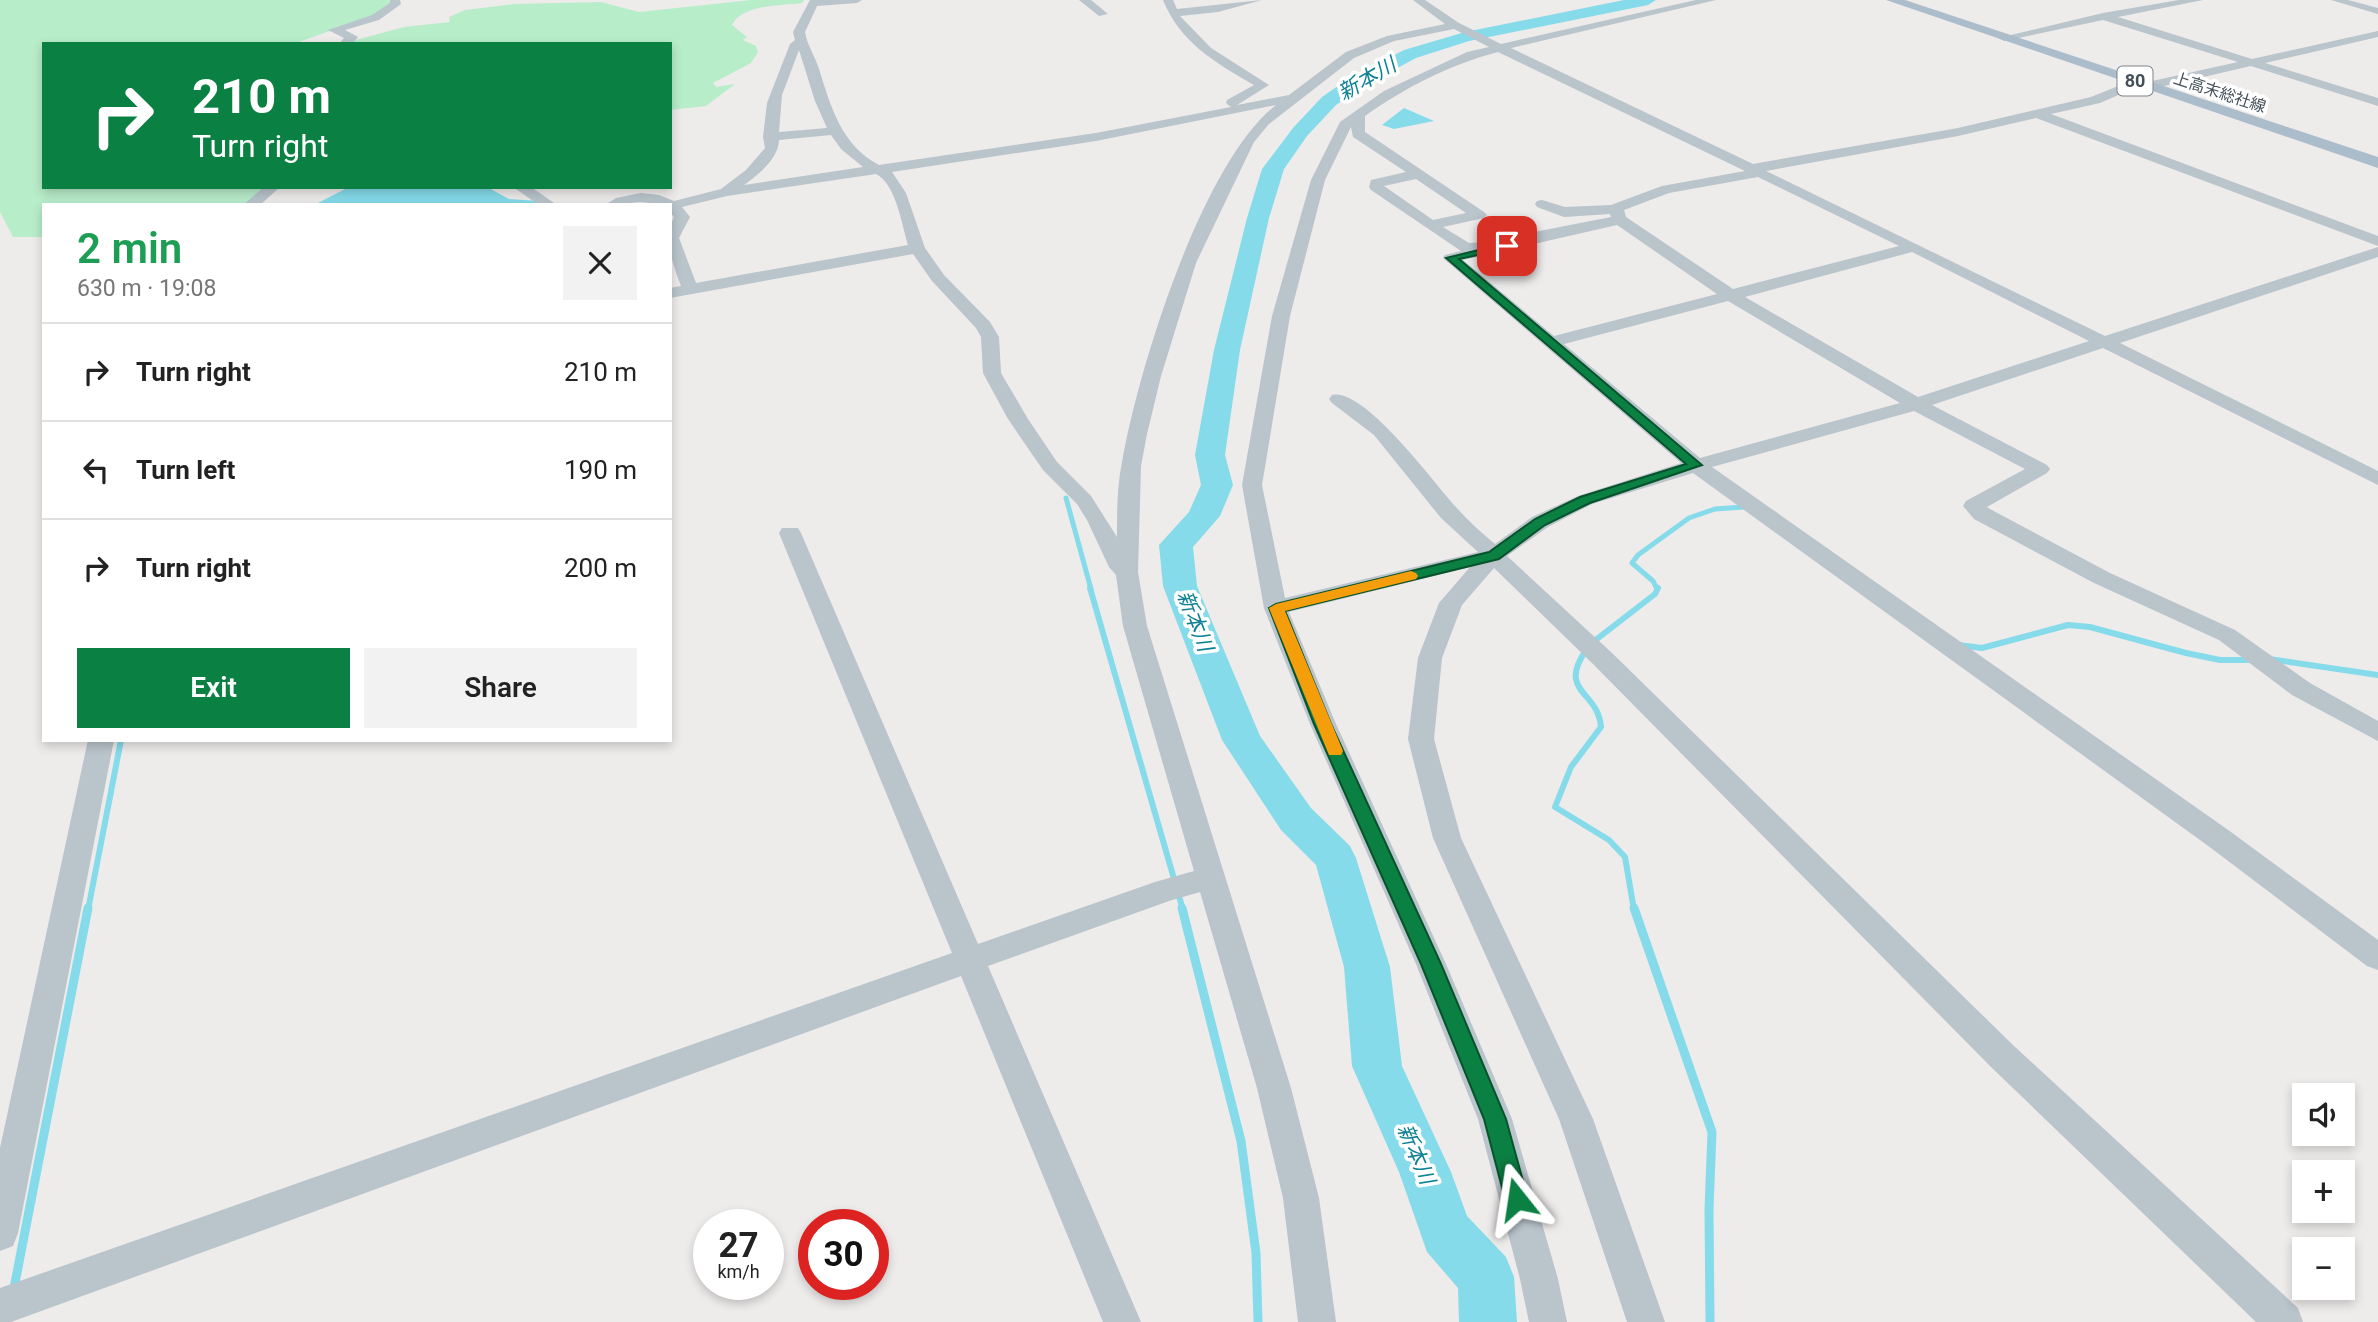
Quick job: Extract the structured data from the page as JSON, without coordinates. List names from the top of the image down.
{
  "streets": {
    "main road": ["80", "上高末総社線"]
  },
  "water": ["新本川"],
  "page": {
    "turn": ["210 m", "Turn right"],
    "heading": ["2 min", "630 m · 19:08"],
    "list": [
      {
        "name": "Turn right",
        "value": "210 m"
      },
      {
        "name": "Turn left",
        "value": "190 m"
      },
      {
        "name": "Turn right",
        "value": "200 m"
      }
    ],
    "buttons": ["Exit", "Share"],
    "map_buttons": ["+", "−"],
    "speed": "27 km/h",
    "limit": "30"
  }
}
